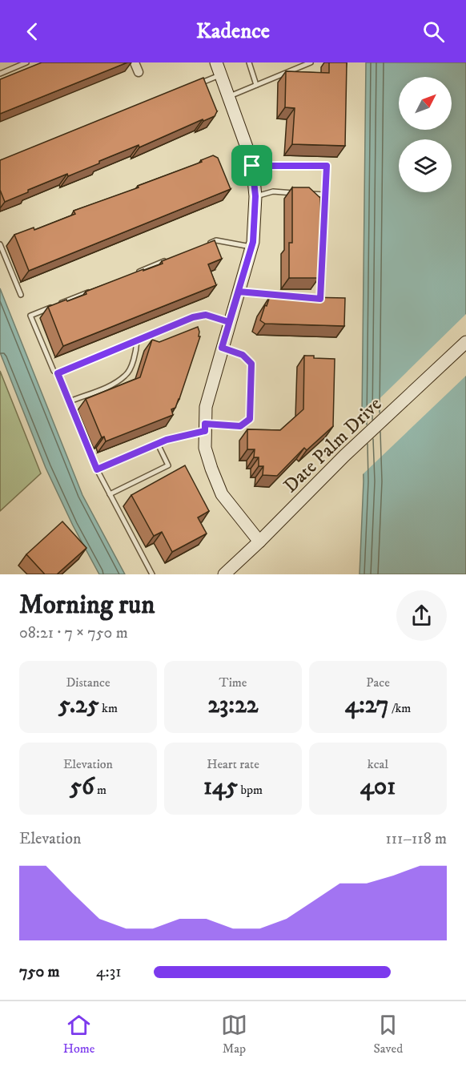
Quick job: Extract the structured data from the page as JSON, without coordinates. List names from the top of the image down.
{
  "streets": {
    "main road": ["Date Palm Drive"]
  },
  "north": "top right",
  "page": {
    "header": "Kadence",
    "heading": ["Morning run", "08:21 · 7 × 750 m"],
    "stats": [
      ["Distance", "5.25 km"],
      ["Time", "23:22"],
      ["Pace", "4:27 /km"],
      ["Elevation", "56 m"],
      ["Heart rate", "145 bpm"],
      ["kcal", "401"]
    ],
    "chart": ["Elevation", "111–118 m"],
    "list": [
      {
        "name": "750 m",
        "note": "4:31"
      }
    ],
    "tabs": ["Home", "Map", "Saved"]
  }
}
